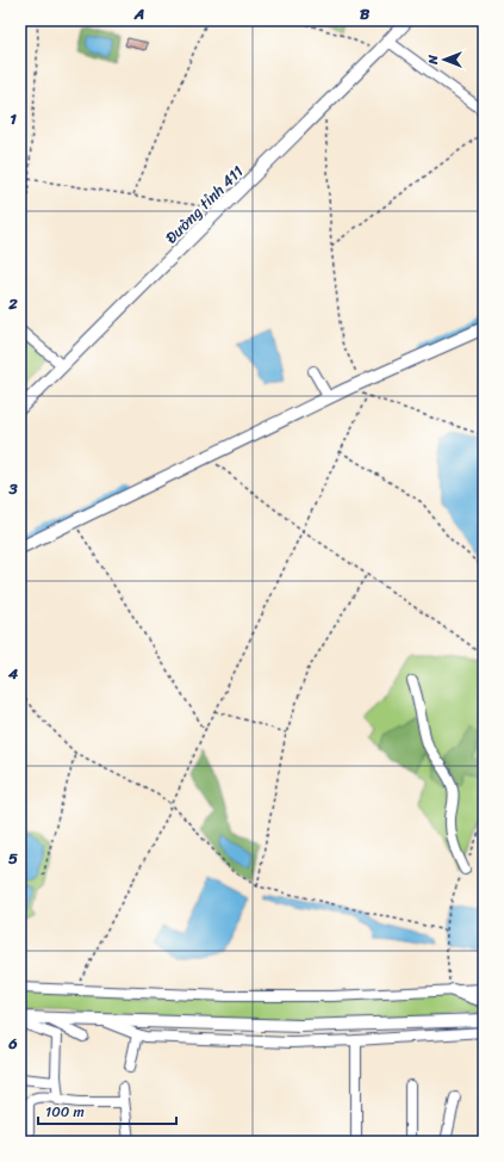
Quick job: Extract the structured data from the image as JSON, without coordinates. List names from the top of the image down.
{
  "streets": {
    "main road": ["Đường tỉnh 411"]
  },
  "scale_bar": "100 m",
  "north": "left",
  "grid": {
    "columns": ["A", "B"],
    "rows": [
      "1",
      "2",
      "3",
      "4",
      "5",
      "6"
    ]
  }
}
